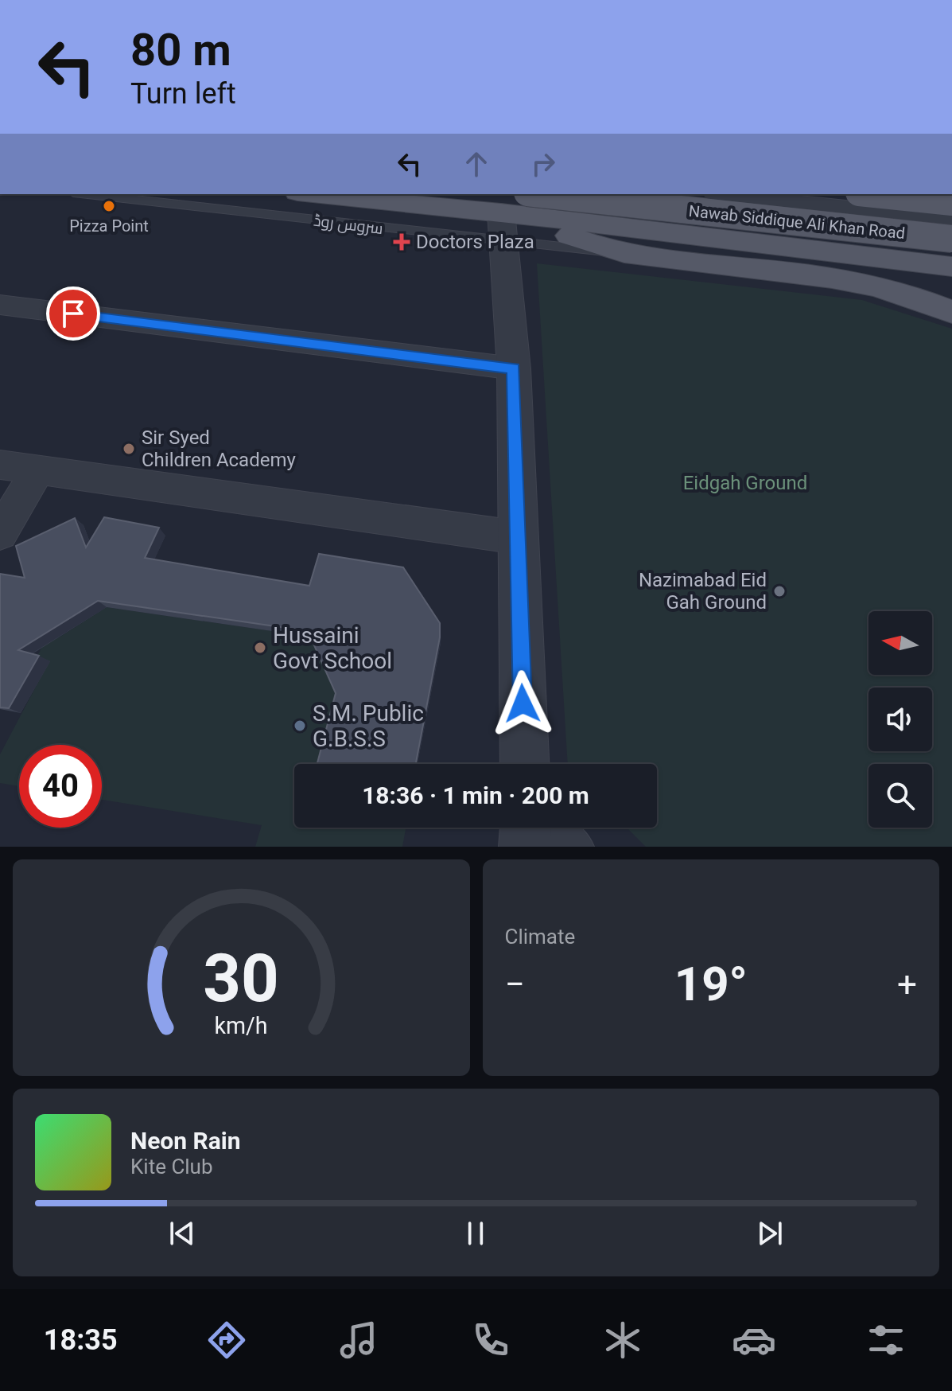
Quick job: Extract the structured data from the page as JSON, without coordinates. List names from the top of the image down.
{
  "streets": {
    "main road": ["Nawab Siddique Ali Khan Road"],
    "lane": ["سروس روڈ"]
  },
  "crossings": [
    ["Nawab Siddique Ali Khan Road", "سروس روڈ"]
  ],
  "parks": ["Eidgah Ground"],
  "places": {
    "other": [
      "Pizza Point",
      "Sir Syed Children Academy",
      "Nazimabad Eid Gah Ground",
      "Hussaini Govt School",
      "S.M. Public G.B.S.S"
    ],
    "health": ["Doctors Plaza"]
  },
  "north": "left",
  "page": {
    "turn": ["80 m", "Turn left"],
    "limit": "40",
    "trip": "18:36 · 1 min · 200 m",
    "tile": "Climate",
    "heat": ["−", "19°", "+"],
    "song": ["Neon Rain", "Kite Club"],
    "tabs": "18:35",
    "gauge": ["30", "km/h"]
  }
}
